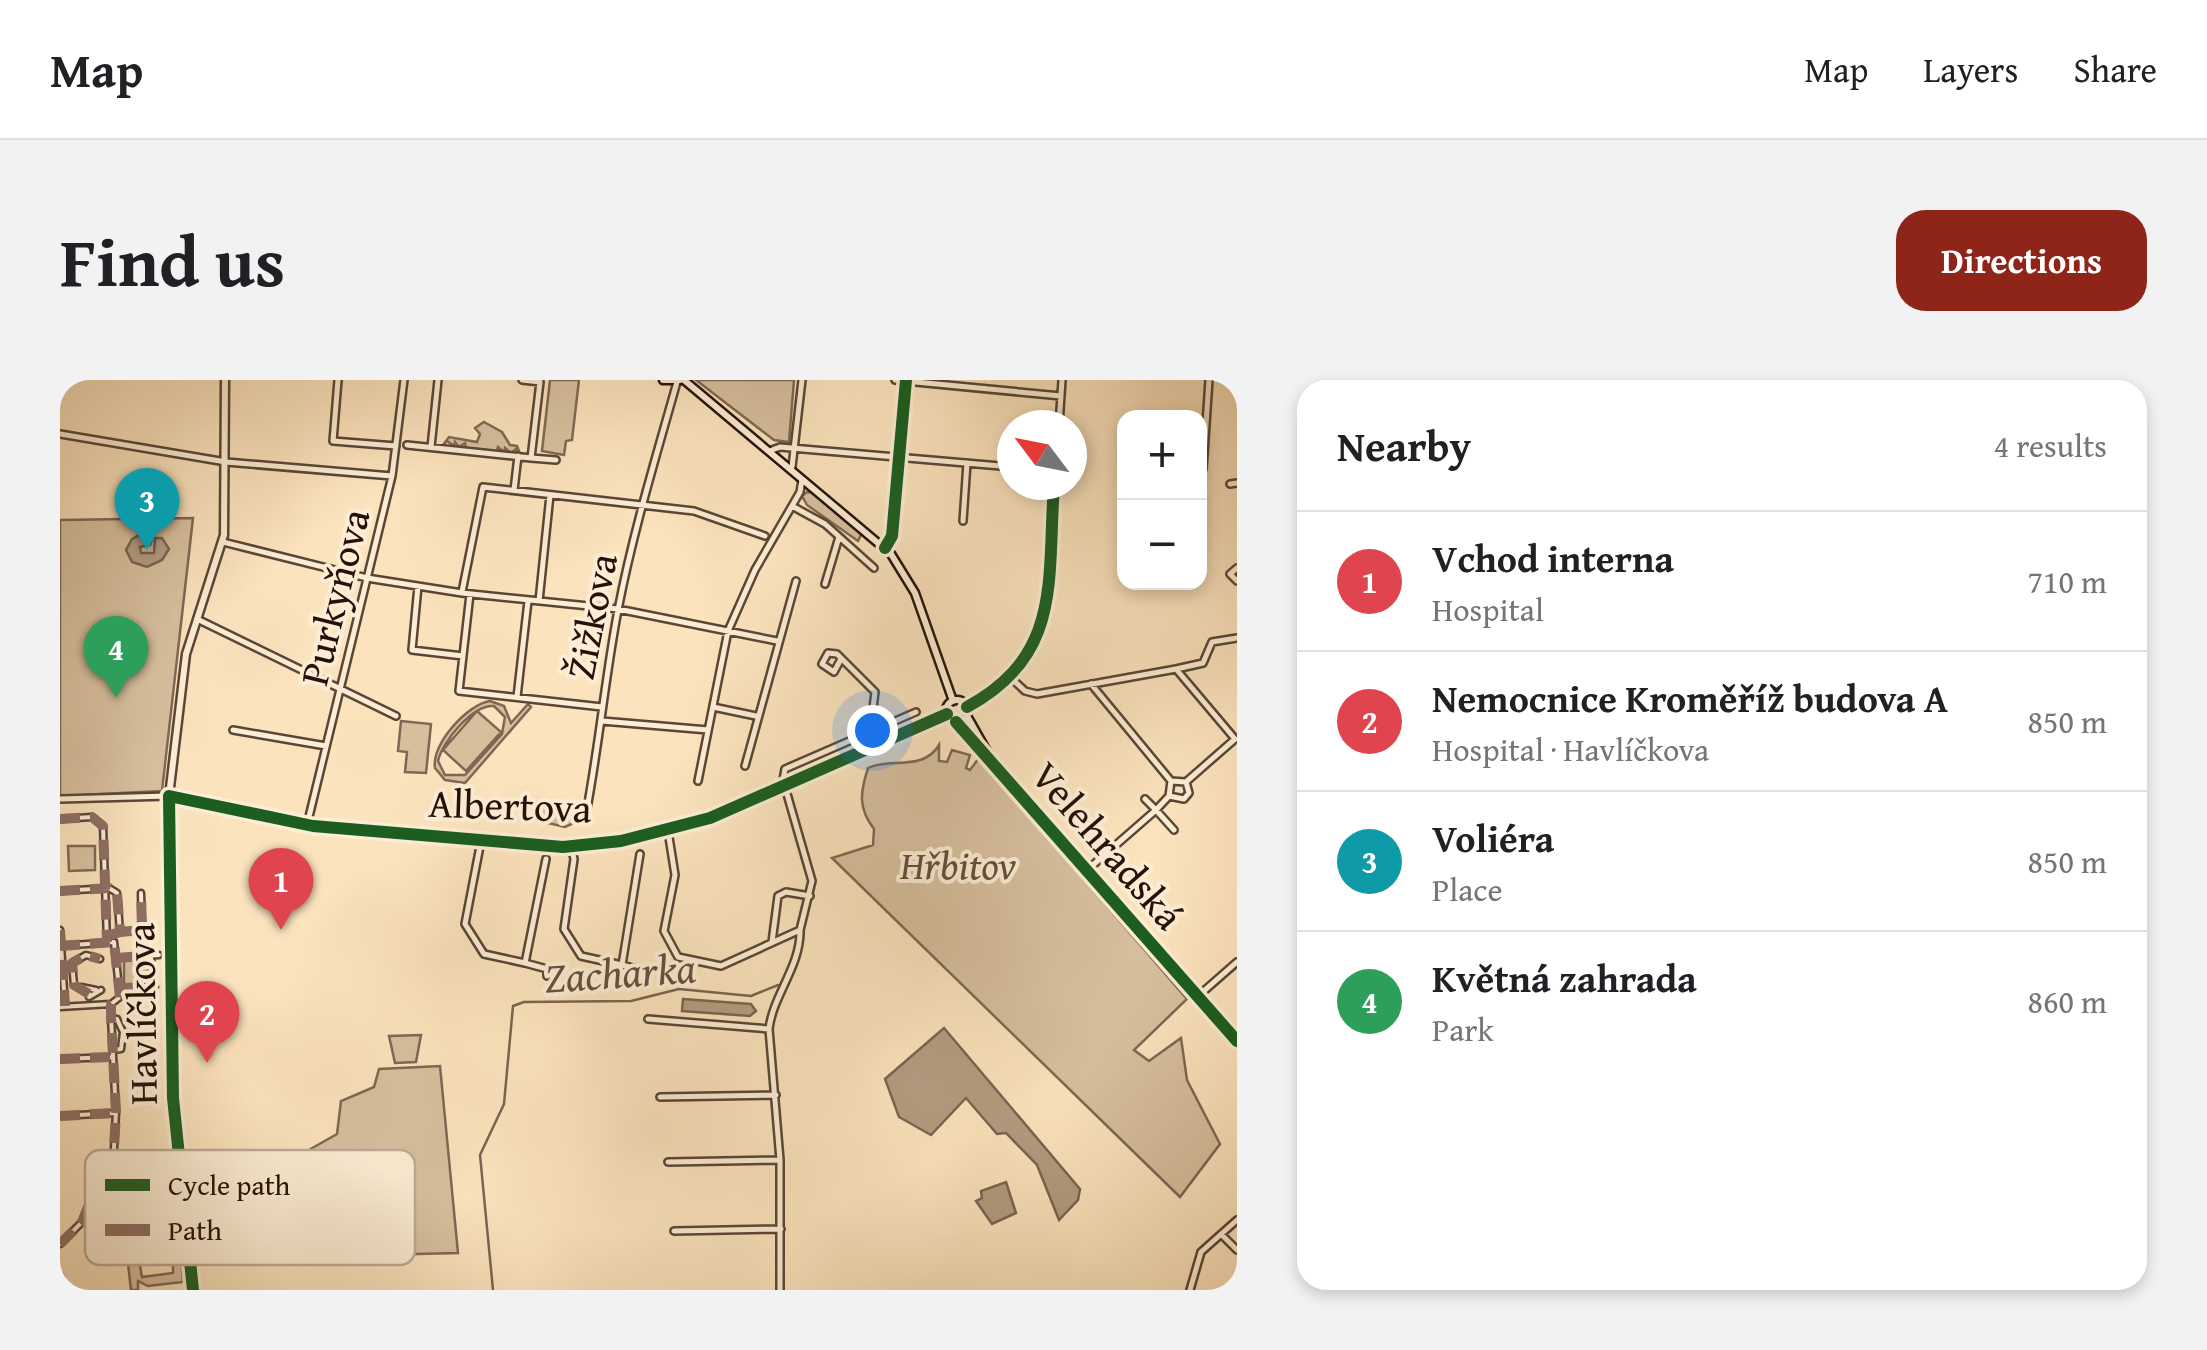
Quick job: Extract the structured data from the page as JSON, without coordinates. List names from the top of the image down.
{
  "streets": {
    "main road": ["Velehradská", "Havlíčkova"],
    "street": ["Purkyňova", "Žižkova", "Albertova"]
  },
  "crossings": [
    ["Purkyňova", "Albertova"],
    ["Albertova", "Velehradská"],
    ["Albertova", "Havlíčkova"]
  ],
  "water": ["Zacharka"],
  "parks": ["Hřbitov"],
  "legend": ["Cycle path", "Path"],
  "north": "top left",
  "page": {
    "header": "Map",
    "nav": ["Map", "Layers", "Share"],
    "title": "Find us",
    "buttons": "Directions",
    "heading": ["Nearby", "4 results"],
    "map_buttons": ["+", "−"],
    "pins": [
      "3",
      "4",
      "1",
      "2"
    ],
    "list": [
      {
        "mark": "1",
        "name": "Vchod interna",
        "note": "Hospital",
        "value": "710 m"
      },
      {
        "mark": "2",
        "name": "Nemocnice Kroměříž budova A",
        "note": "Hospital · Havlíčkova",
        "value": "850 m"
      },
      {
        "mark": "3",
        "name": "Voliéra",
        "note": "Place",
        "value": "850 m"
      },
      {
        "mark": "4",
        "name": "Květná zahrada",
        "note": "Park",
        "value": "860 m"
      }
    ]
  }
}
